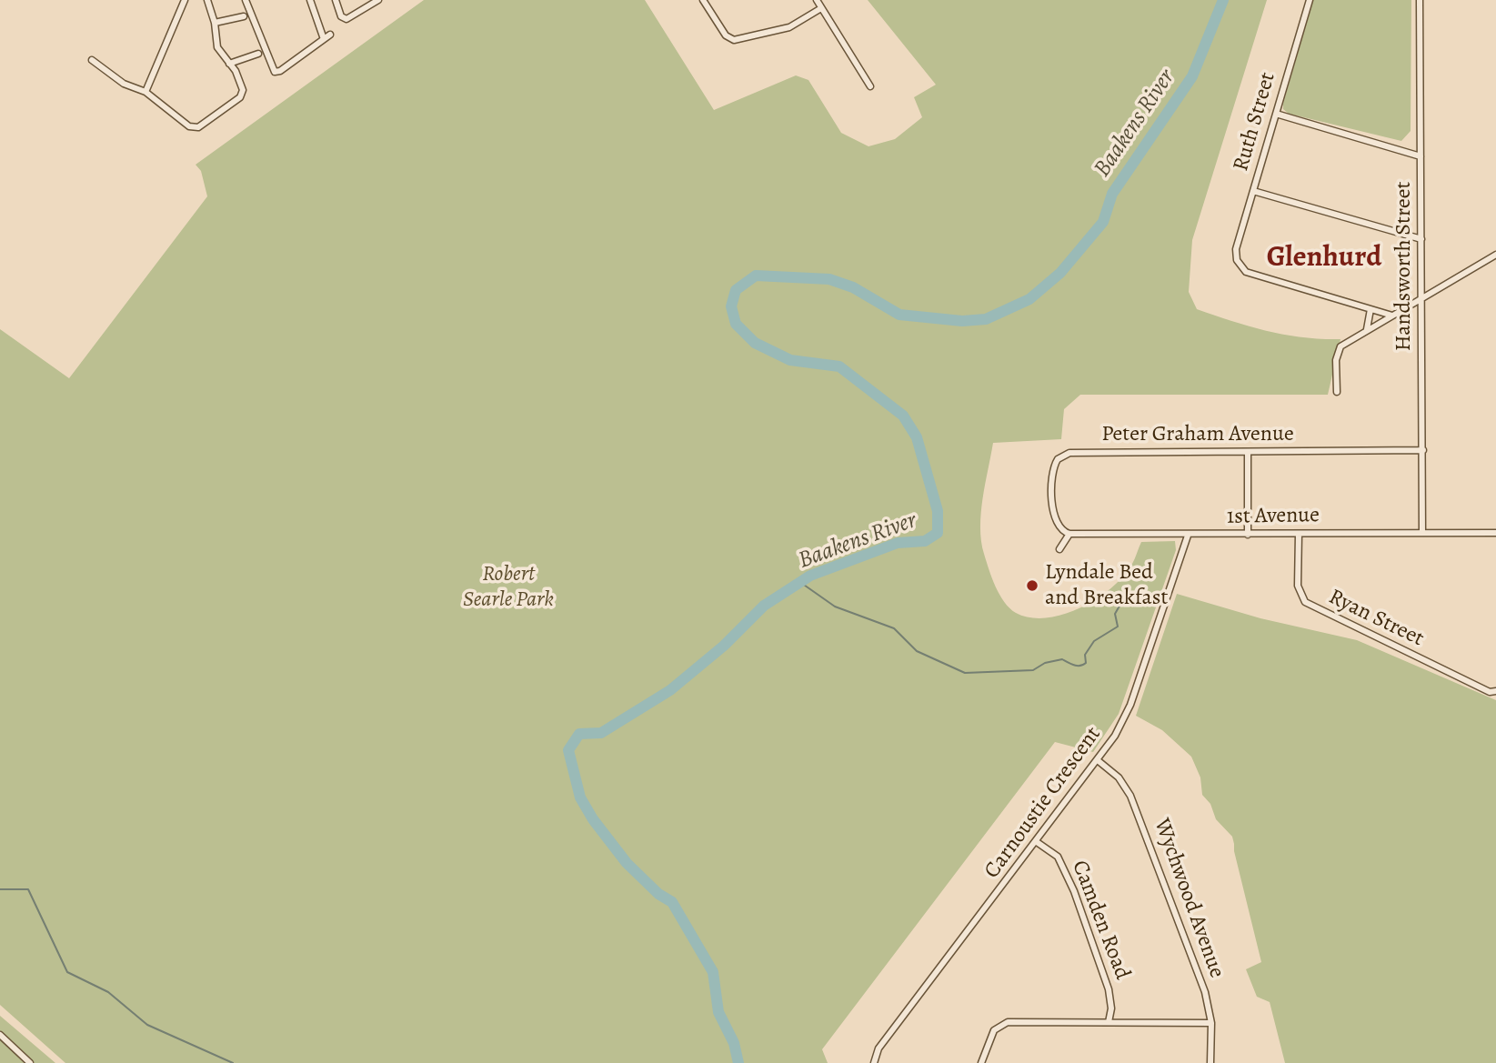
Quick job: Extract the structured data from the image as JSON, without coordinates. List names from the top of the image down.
{
  "streets": {
    "street": [
      "Ruth Street",
      "Handsworth Street",
      "Peter Graham Avenue",
      "1st Avenue",
      "Ryan Street",
      "Carnoustie Crescent",
      "Wychwood Avenue",
      "Camden Road"
    ]
  },
  "crossings": [
    ["Handsworth Street", "Peter Graham Avenue"],
    ["Handsworth Street", "1st Avenue"],
    ["Peter Graham Avenue", "1st Avenue"],
    ["1st Avenue", "Ryan Street"],
    ["1st Avenue", "Carnoustie Crescent"],
    ["Carnoustie Crescent", "Wychwood Avenue"],
    ["Carnoustie Crescent", "Camden Road"]
  ],
  "districts": ["Glenhurd"],
  "water": ["Baakens River"],
  "parks": ["Robert Searle Park"],
  "places": ["Lyndale Bed and Breakfast"]
}
